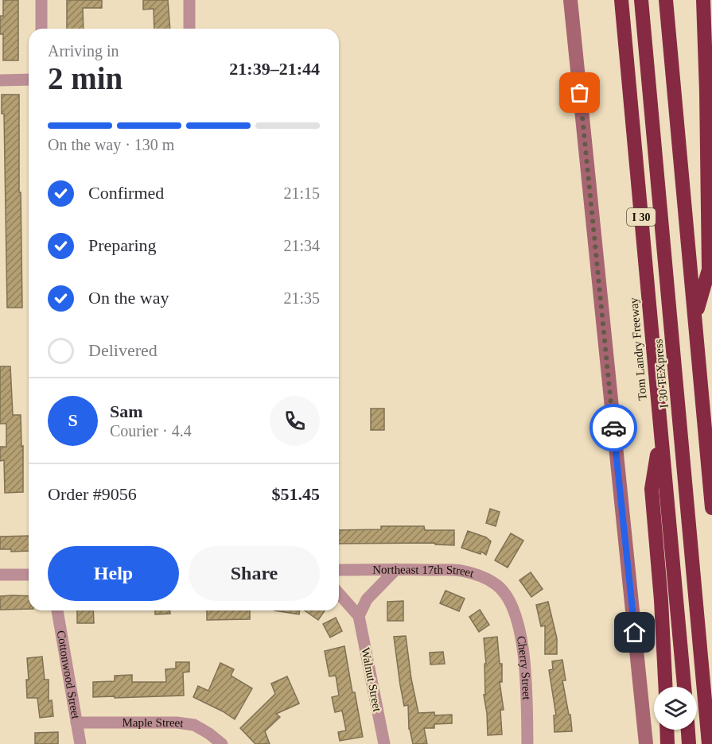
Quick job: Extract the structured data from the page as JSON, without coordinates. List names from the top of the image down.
{
  "streets": {
    "highway": ["I 30", "Tom Landry Freeway", "I 30 TEXpress"],
    "street": [
      "Northeast 17th Street",
      "Cherry Street",
      "Cottonwood Street",
      "Walnut Street",
      "Maple Street"
    ]
  },
  "crossings": [
    ["Northeast 17th Street", "Cherry Street"],
    ["Cottonwood Street", "Maple Street"]
  ],
  "page": {
    "heading": ["2 min", "Arriving in", "21:39–21:44"],
    "panel": [
      "Sam",
      "Courier · 4.4",
      "Order #9056",
      "$51.45"
    ],
    "bar": "On the way · 130 m",
    "list": [
      ["Confirmed", "21:15"],
      ["Preparing", "21:34"],
      ["On the way", "21:35"],
      "Delivered"
    ],
    "round": "S",
    "buttons": ["Help", "Share"]
  }
}
